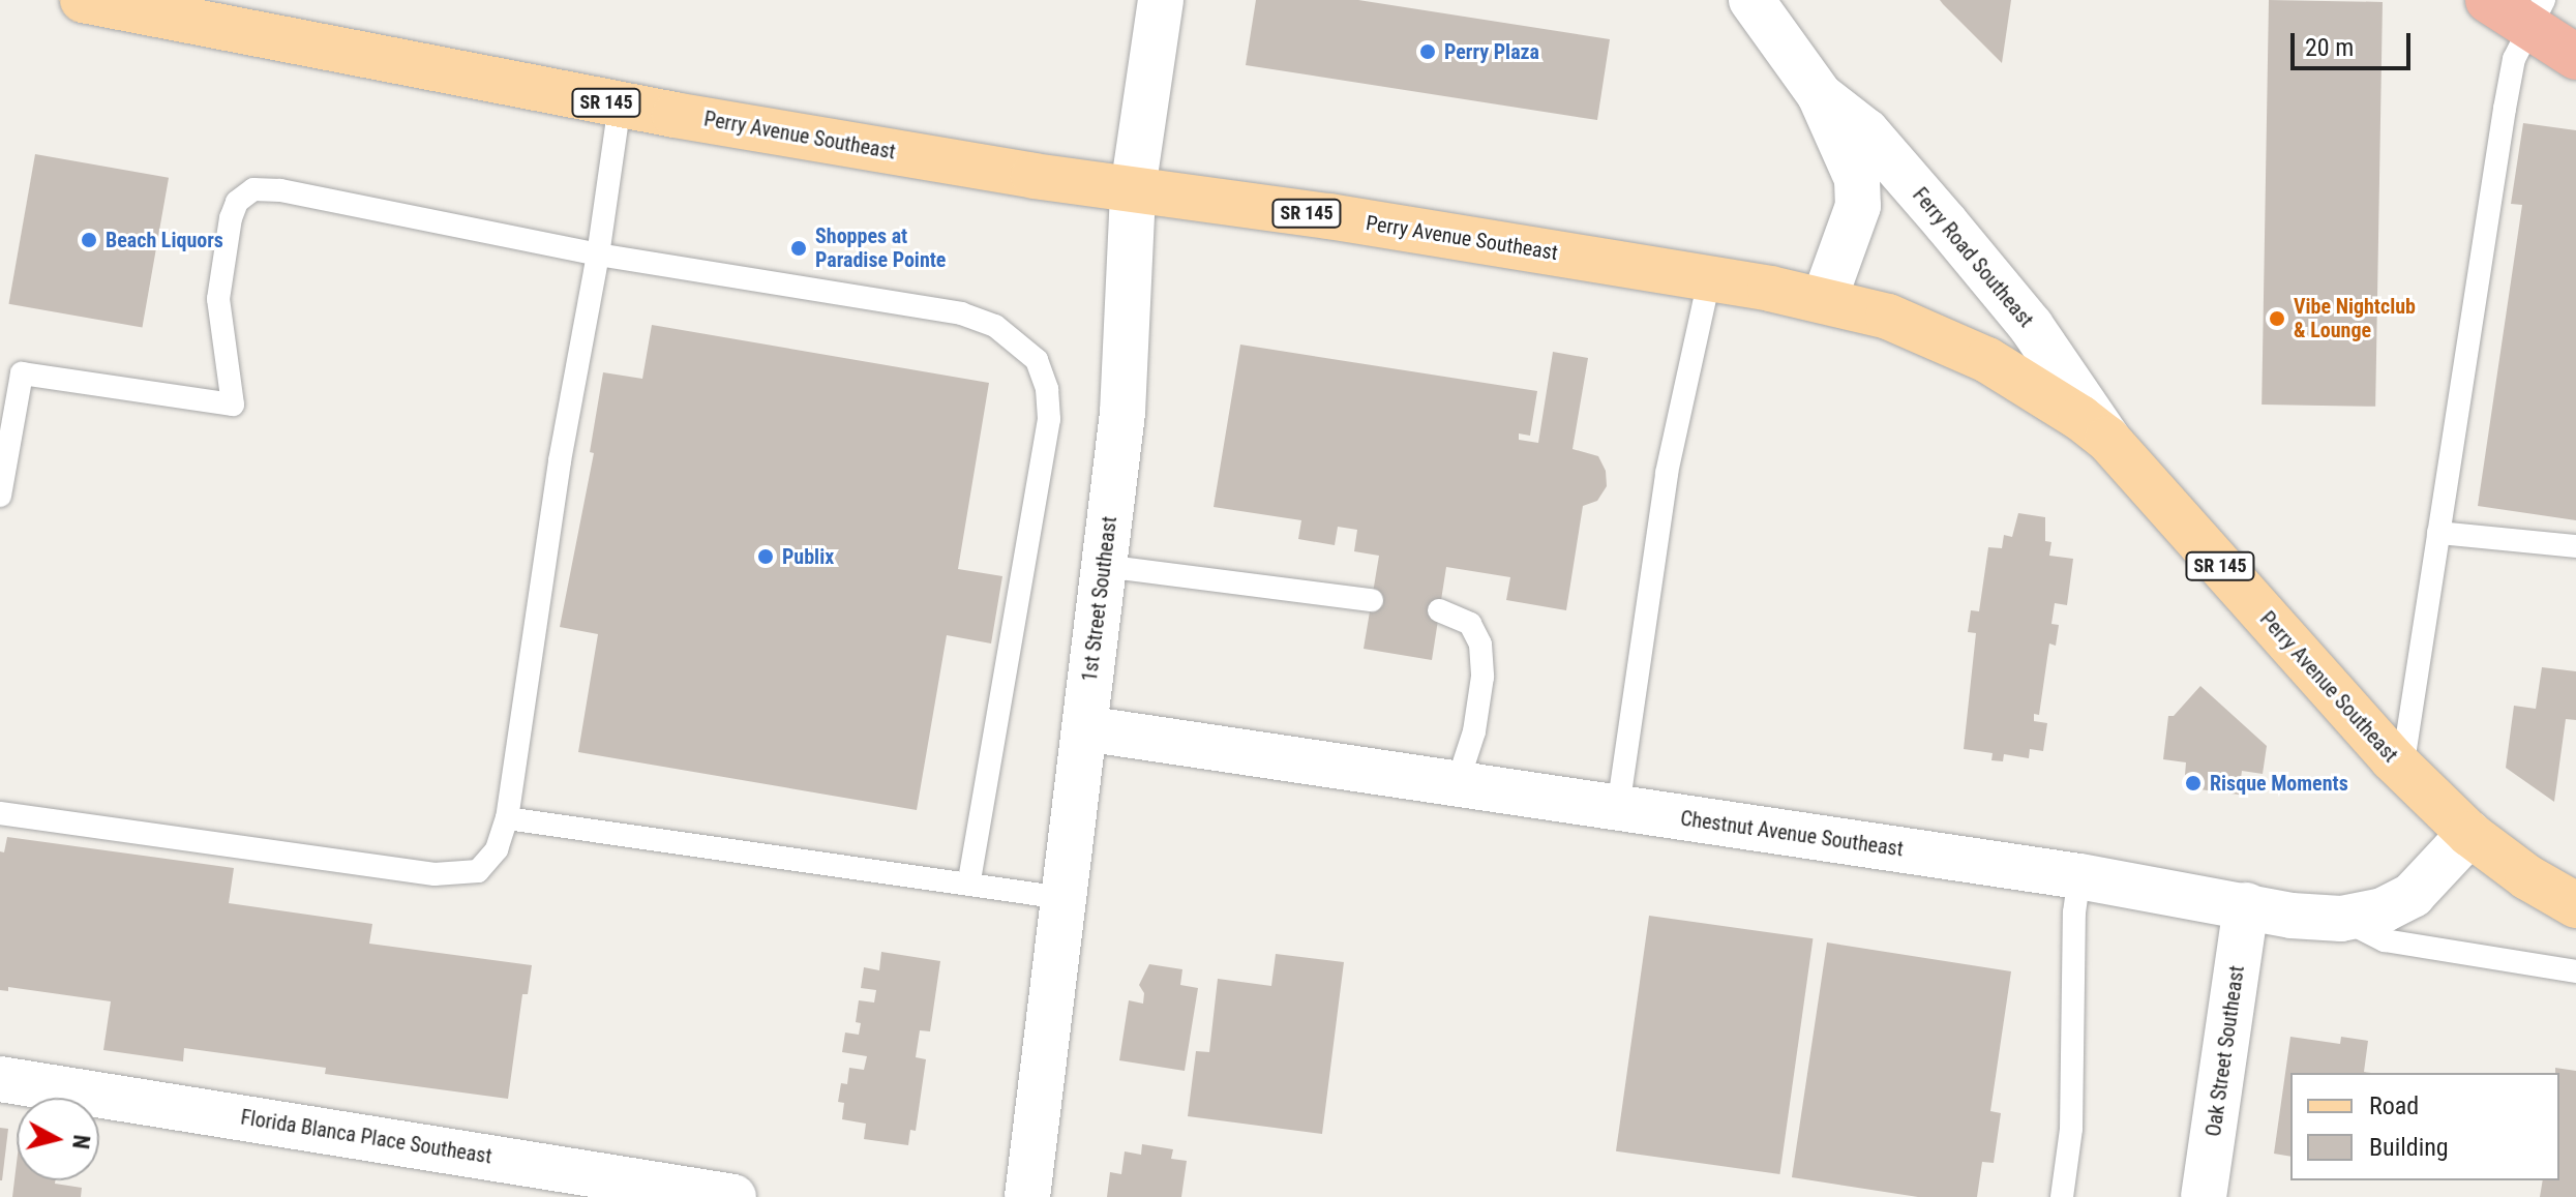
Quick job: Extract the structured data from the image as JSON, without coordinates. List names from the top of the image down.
{
  "streets": {
    "main road": ["SR 145", "Perry Avenue Southeast"],
    "street": [
      "Ferry Road Southeast",
      "1st Street Southeast",
      "Chestnut Avenue Southeast",
      "Oak Street Southeast",
      "Florida Blanca Place Southeast"
    ]
  },
  "crossings": [
    ["Perry Avenue Southeast", "Ferry Road Southeast"],
    ["Perry Avenue Southeast", "1st Street Southeast"],
    ["Perry Avenue Southeast", "Chestnut Avenue Southeast"],
    ["1st Street Southeast", "Chestnut Avenue Southeast"],
    ["Chestnut Avenue Southeast", "Oak Street Southeast"]
  ],
  "places": [
    "Perry Plaza",
    "Beach Liquors",
    "Shoppes at Paradise Pointe",
    "Vibe Nightclub & Lounge",
    "Publix",
    "Risque Moments"
  ],
  "legend": ["Road", "Building"],
  "scale_bar": "20 m",
  "north": "right"
}
